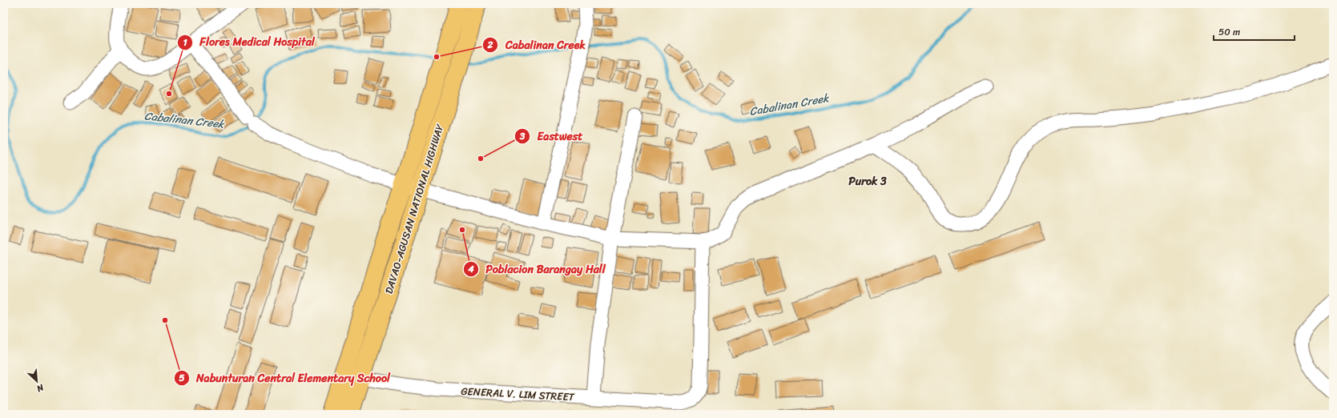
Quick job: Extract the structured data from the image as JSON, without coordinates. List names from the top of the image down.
{
  "streets": {
    "highway": ["DAVAO-AGUSAN NATIONAL HIGHWAY"],
    "street": ["GENERAL V. LIM STREET"]
  },
  "crossings": [
    ["DAVAO-AGUSAN NATIONAL HIGHWAY", "GENERAL V. LIM STREET"]
  ],
  "districts": ["Purok 3"],
  "water": ["Cabalinan Creek"],
  "places": [
    "Cabalinan Creek",
    "Flores Medical Hospital",
    "Eastwest",
    "Poblacion Barangay Hall",
    "Nabunturan Central Elementary School"
  ],
  "scale_bar": "50 m",
  "north": "bottom right"
}
